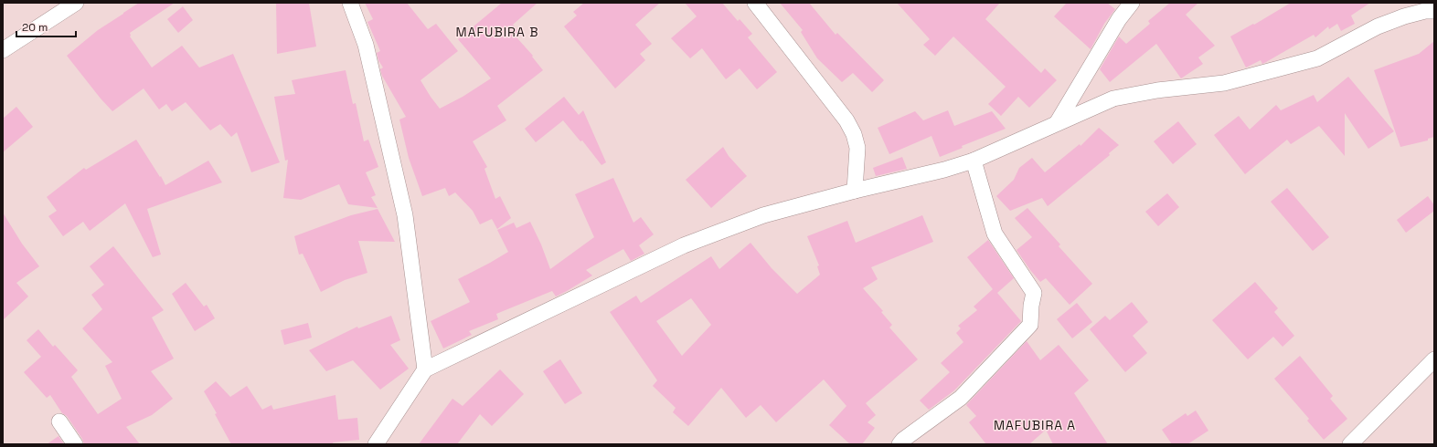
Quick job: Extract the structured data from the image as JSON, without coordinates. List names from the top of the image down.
{
  "districts": ["MAFUBIRA B", "MAFUBIRA A"],
  "scale_bar": "20 m"
}
